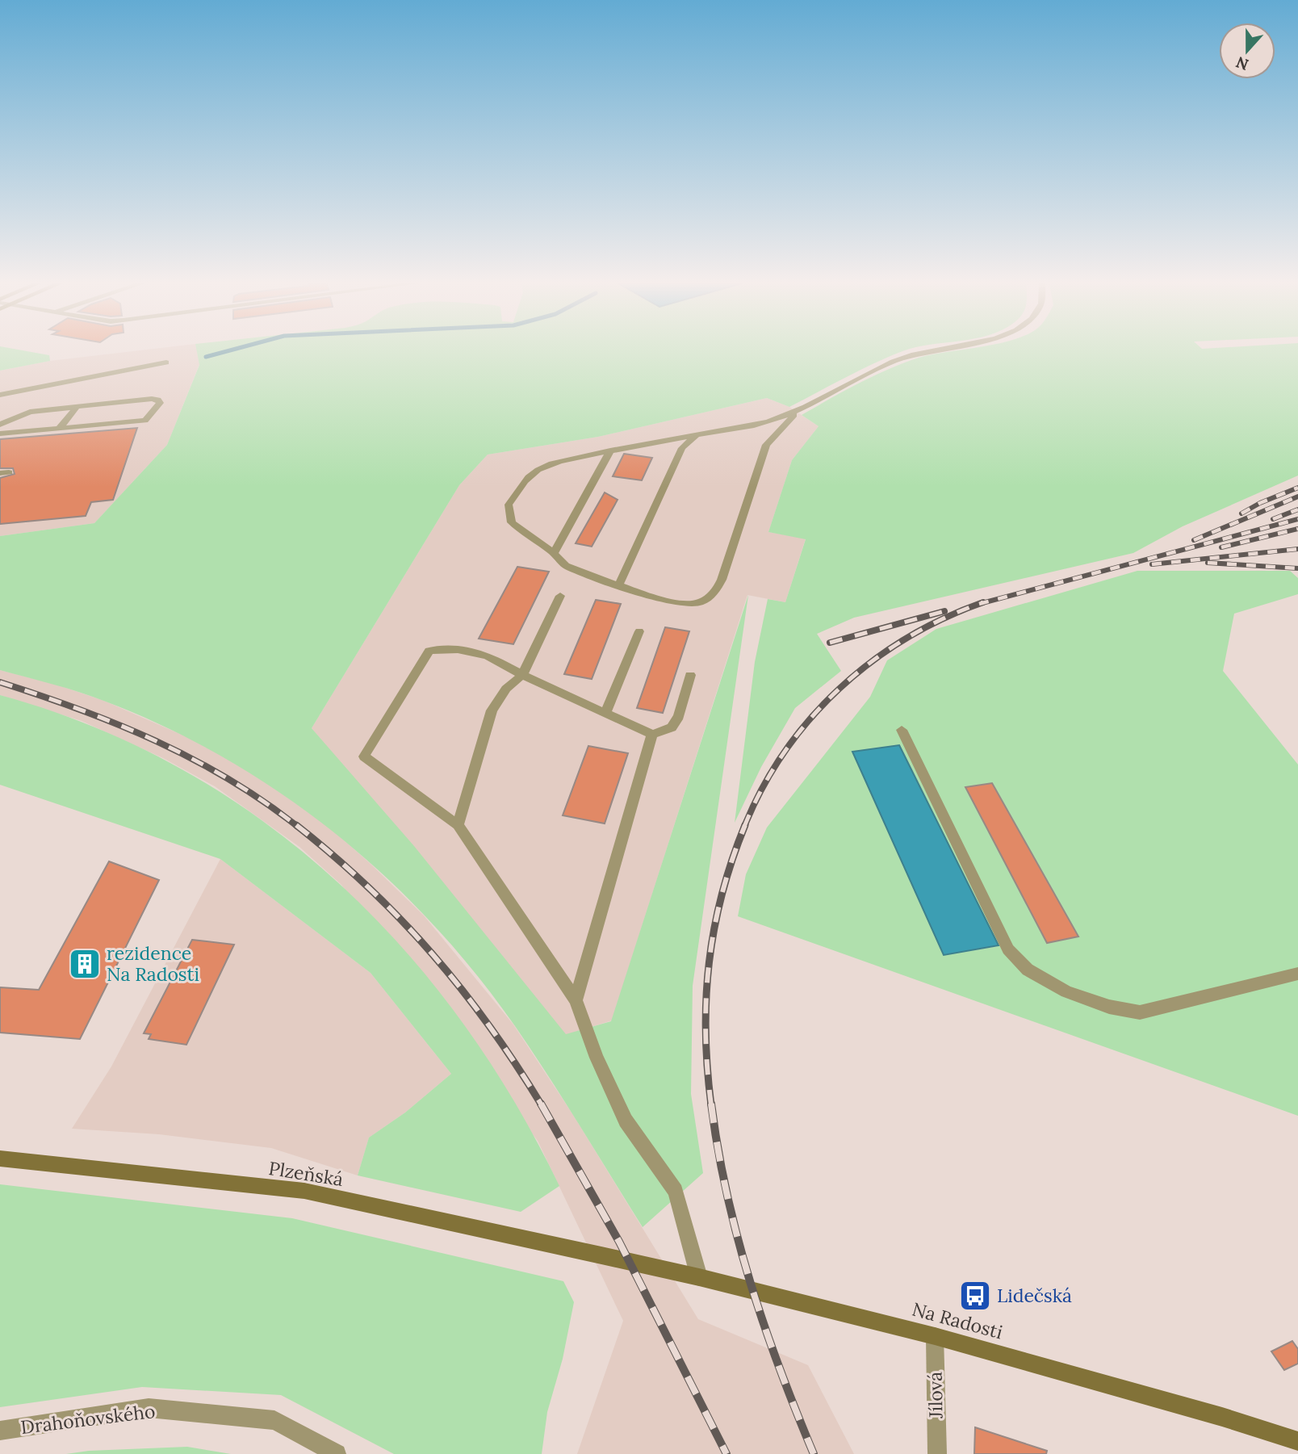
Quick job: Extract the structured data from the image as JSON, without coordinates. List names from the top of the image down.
{
  "streets": {
    "main road": ["Plzeňská", "Na Radosti"],
    "street": ["Jílová", "Drahoňovského"]
  },
  "crossings": [
    ["Plzeňská", "Na Radosti"],
    ["Na Radosti", "Jílová"]
  ],
  "places": {
    "building": ["rezidence Na Radosti"],
    "bus stop": ["Lidečská"]
  },
  "north": "bottom"
}
